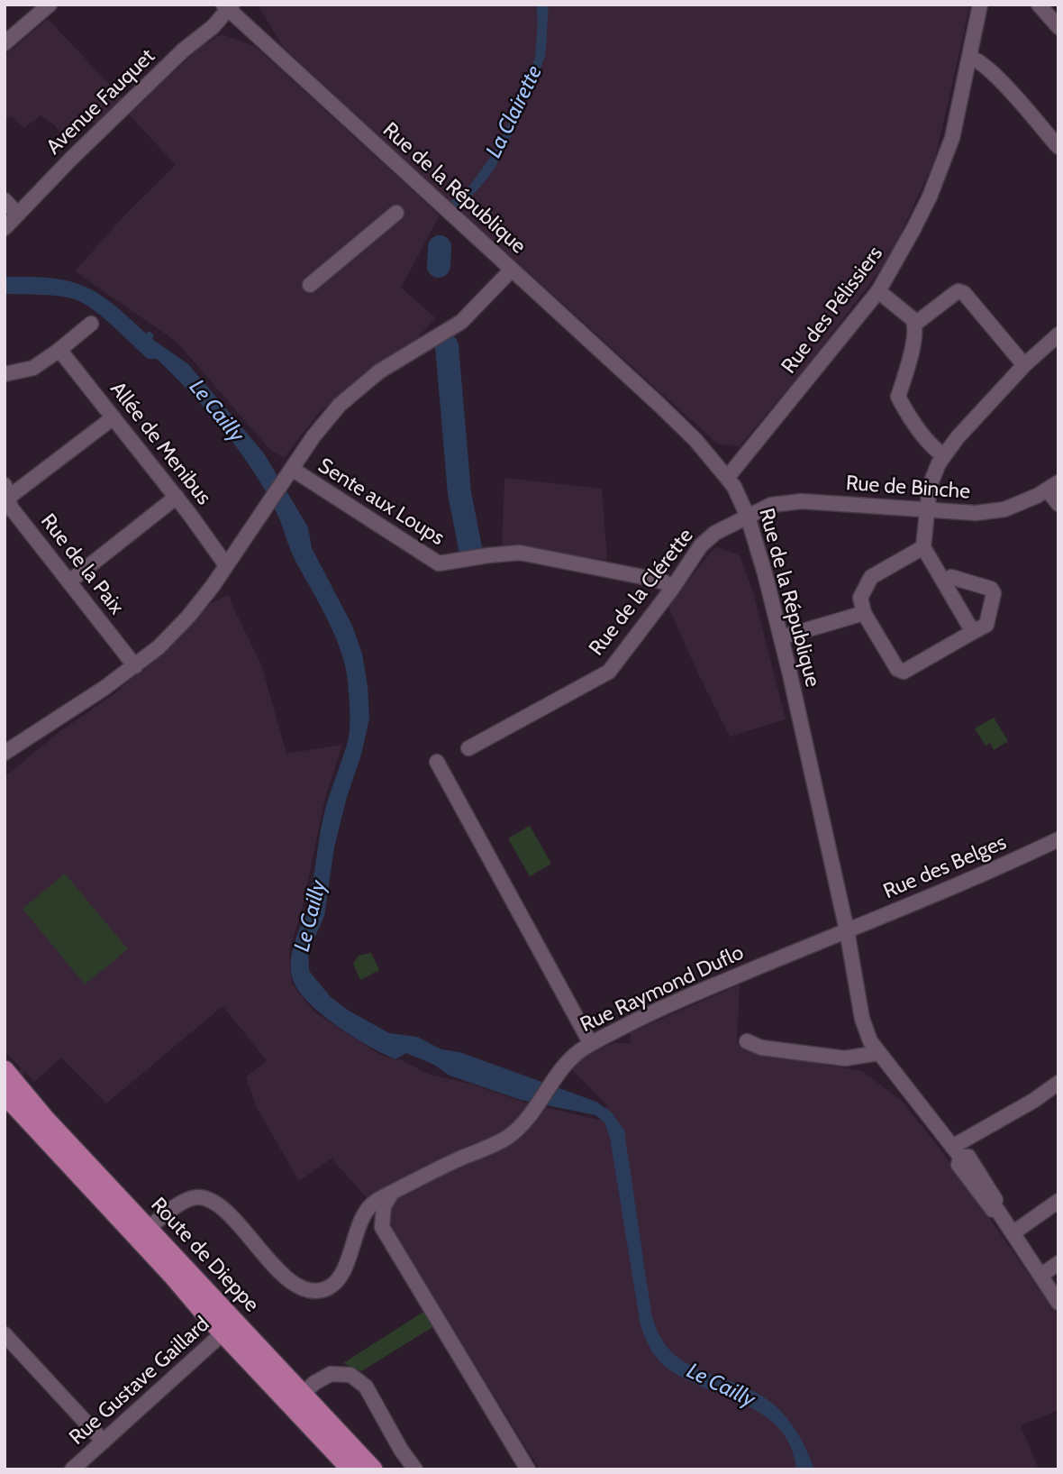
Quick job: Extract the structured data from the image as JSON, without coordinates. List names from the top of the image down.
{
  "streets": {
    "main road": ["Route de Dieppe"],
    "street": [
      "Avenue Fauquet",
      "Rue de la République",
      "Rue des Pélissiers",
      "Allée de Menibus",
      "Rue de Binche",
      "Sente aux Loups",
      "Rue de la Paix",
      "Rue de la Clérette",
      "Rue des Belges",
      "Rue Raymond Duflo",
      "Rue Gustave Gaillard"
    ]
  },
  "crossings": [
    ["Avenue Fauquet", "Rue de la République"],
    ["Rue de la République", "Rue des Pélissiers"],
    ["Rue de la République", "Rue de Binche"],
    ["Rue de la République", "Sente aux Loups"],
    ["Rue de la République", "Rue de la Clérette"],
    ["Rue de la République", "Rue des Belges"],
    ["Rue de la République", "Rue Raymond Duflo"],
    ["Allée de Menibus", "Sente aux Loups"],
    ["Rue de Binche", "Rue de la Clérette"],
    ["Sente aux Loups", "Rue de la Paix"],
    ["Sente aux Loups", "Rue de la Clérette"],
    ["Rue des Belges", "Rue Raymond Duflo"],
    ["Route de Dieppe", "Rue Gustave Gaillard"]
  ],
  "water": ["La Clairette", "Le Cailly"]
}
